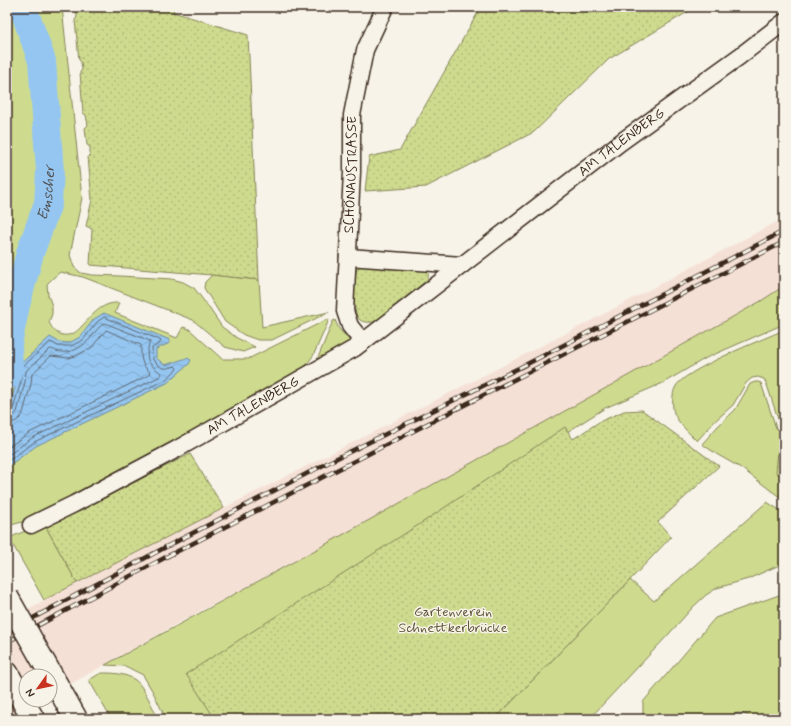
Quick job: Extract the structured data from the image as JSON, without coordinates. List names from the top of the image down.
{
  "streets": {
    "street": ["AM TALENBERG", "SCHÖNAUSTRASSE"]
  },
  "crossings": [
    ["AM TALENBERG", "SCHÖNAUSTRASSE"]
  ],
  "water": ["Emscher"],
  "parks": ["Gartenverein Schnettkerbrücke"],
  "north": "bottom left"
}
